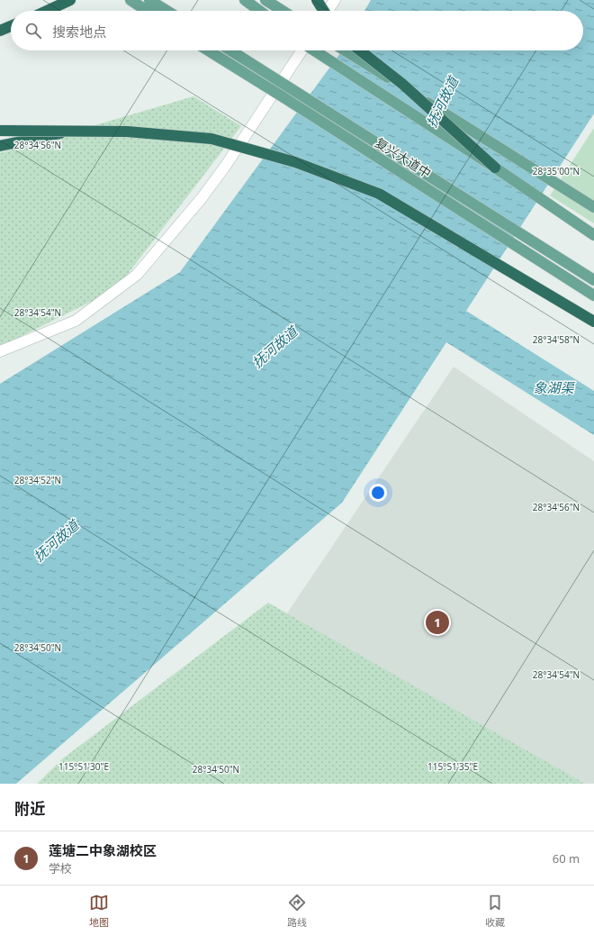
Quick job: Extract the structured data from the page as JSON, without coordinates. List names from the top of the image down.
{
  "streets": {
    "main road": ["复兴大道中"]
  },
  "water": ["抚河故道", "象湖渠"],
  "page": {
    "search": "搜索地点",
    "pins": "1",
    "heading": "附近",
    "list": [
      {
        "mark": "1",
        "name": "莲塘二中象湖校区",
        "note": "学校",
        "value": "60 m"
      }
    ],
    "nav": ["地图", "路线", "收藏"]
  },
  "coordinates": [
    "28°34'56\"N",
    "28°35'00\"N",
    "28°34'54\"N",
    "28°34'58\"N",
    "28°34'52\"N",
    "28°34'50\"N",
    "115°51'30\"E",
    "115°51'35\"E"
  ]
}
